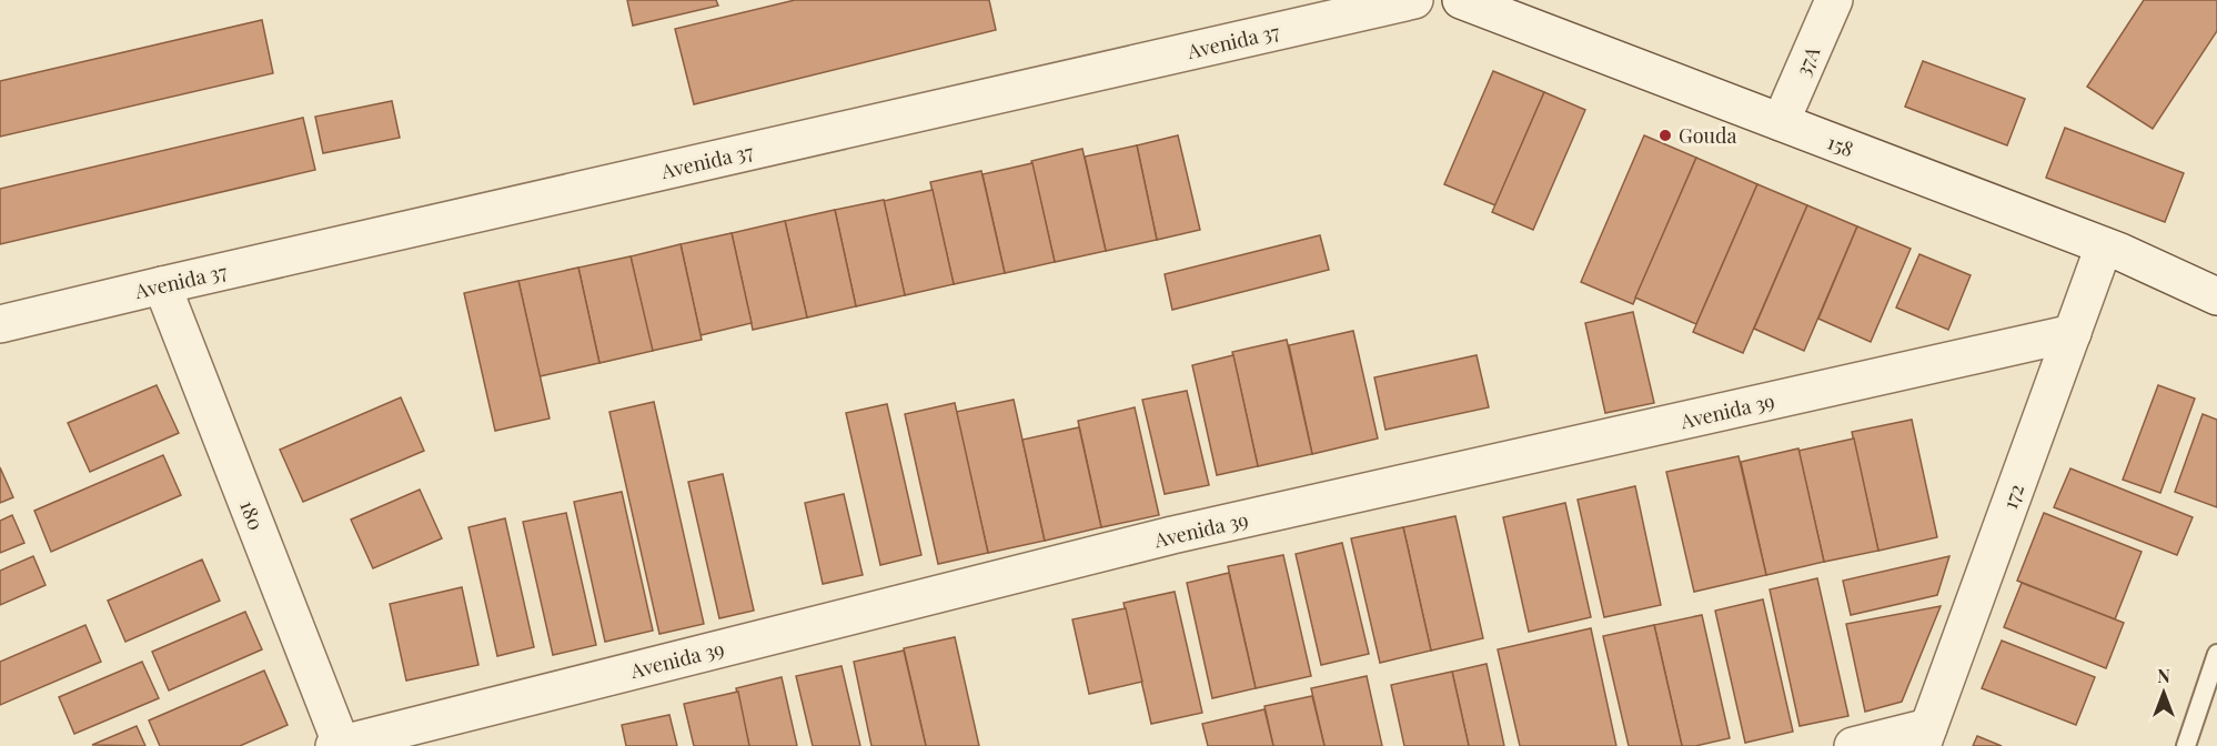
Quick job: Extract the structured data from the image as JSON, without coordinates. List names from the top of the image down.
{
  "streets": {
    "street": [
      "Avenida 37",
      "37A",
      "158",
      "Avenida 39",
      "172",
      "180"
    ]
  },
  "crossings": [
    ["Avenida 37", "180"],
    ["37A", "158"],
    ["158", "172"],
    ["Avenida 39", "172"],
    ["Avenida 39", "180"]
  ],
  "places": ["Gouda"],
  "north": "top"
}
